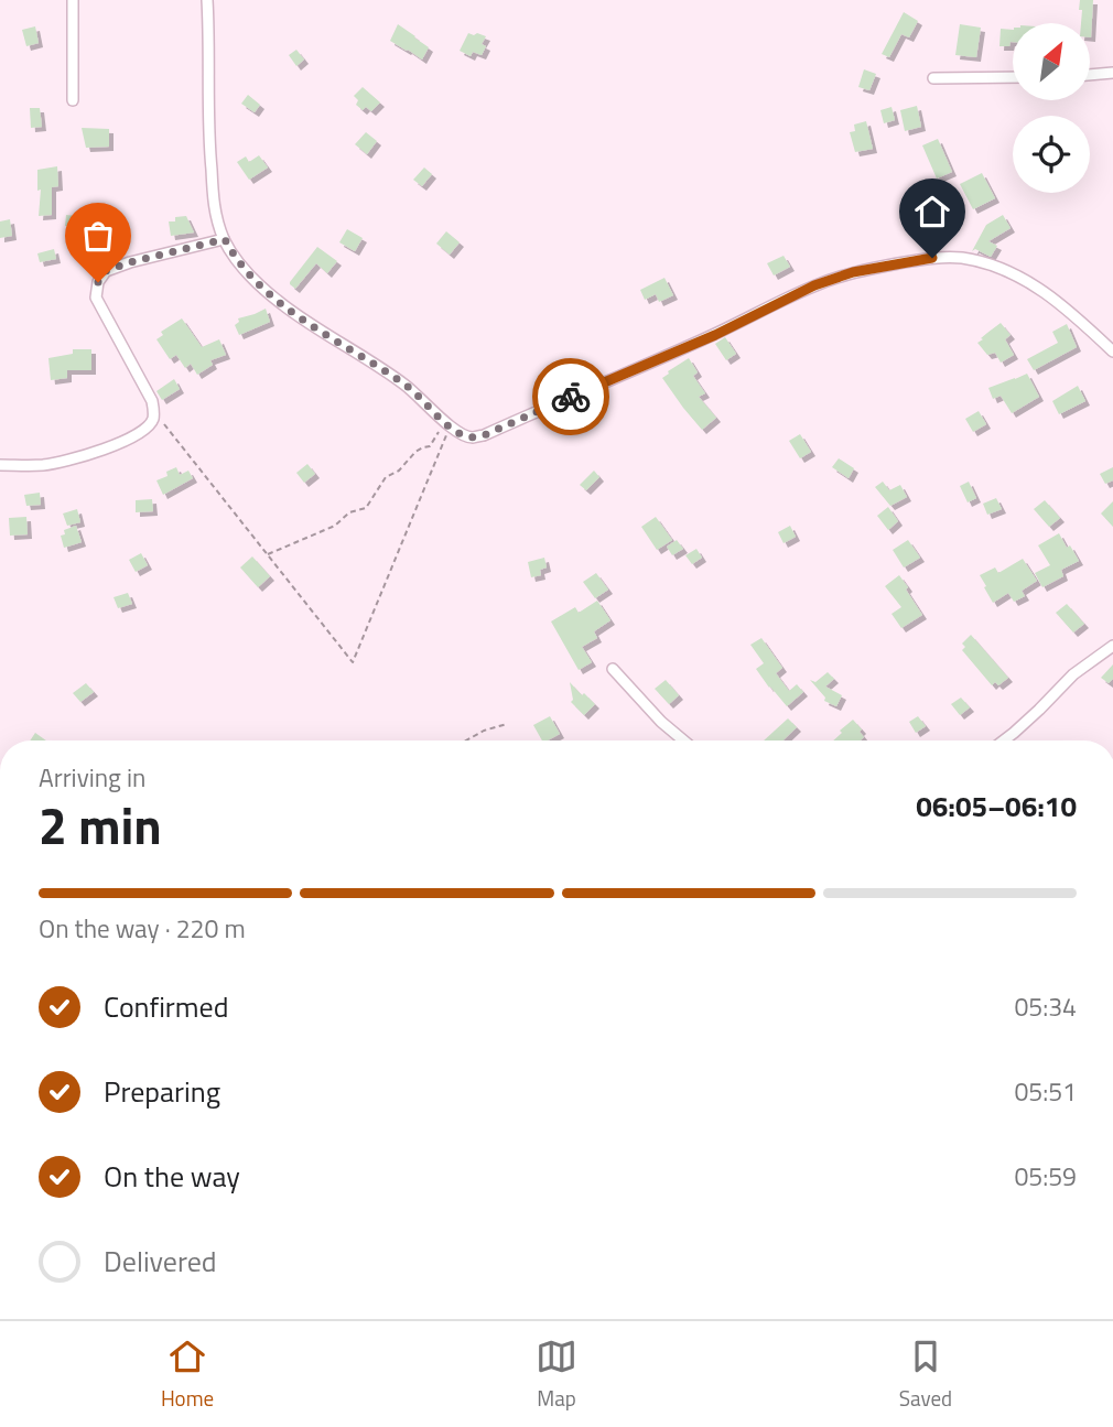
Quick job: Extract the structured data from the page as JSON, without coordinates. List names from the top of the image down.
{
  "north": "top right",
  "page": {
    "heading": ["2 min", "Arriving in", "06:05–06:10"],
    "bar": "On the way · 220 m",
    "list": [
      ["Confirmed", "05:34"],
      ["Preparing", "05:51"],
      ["On the way", "05:59"],
      "Delivered"
    ],
    "tabs": ["Home", "Map", "Saved"]
  }
}
